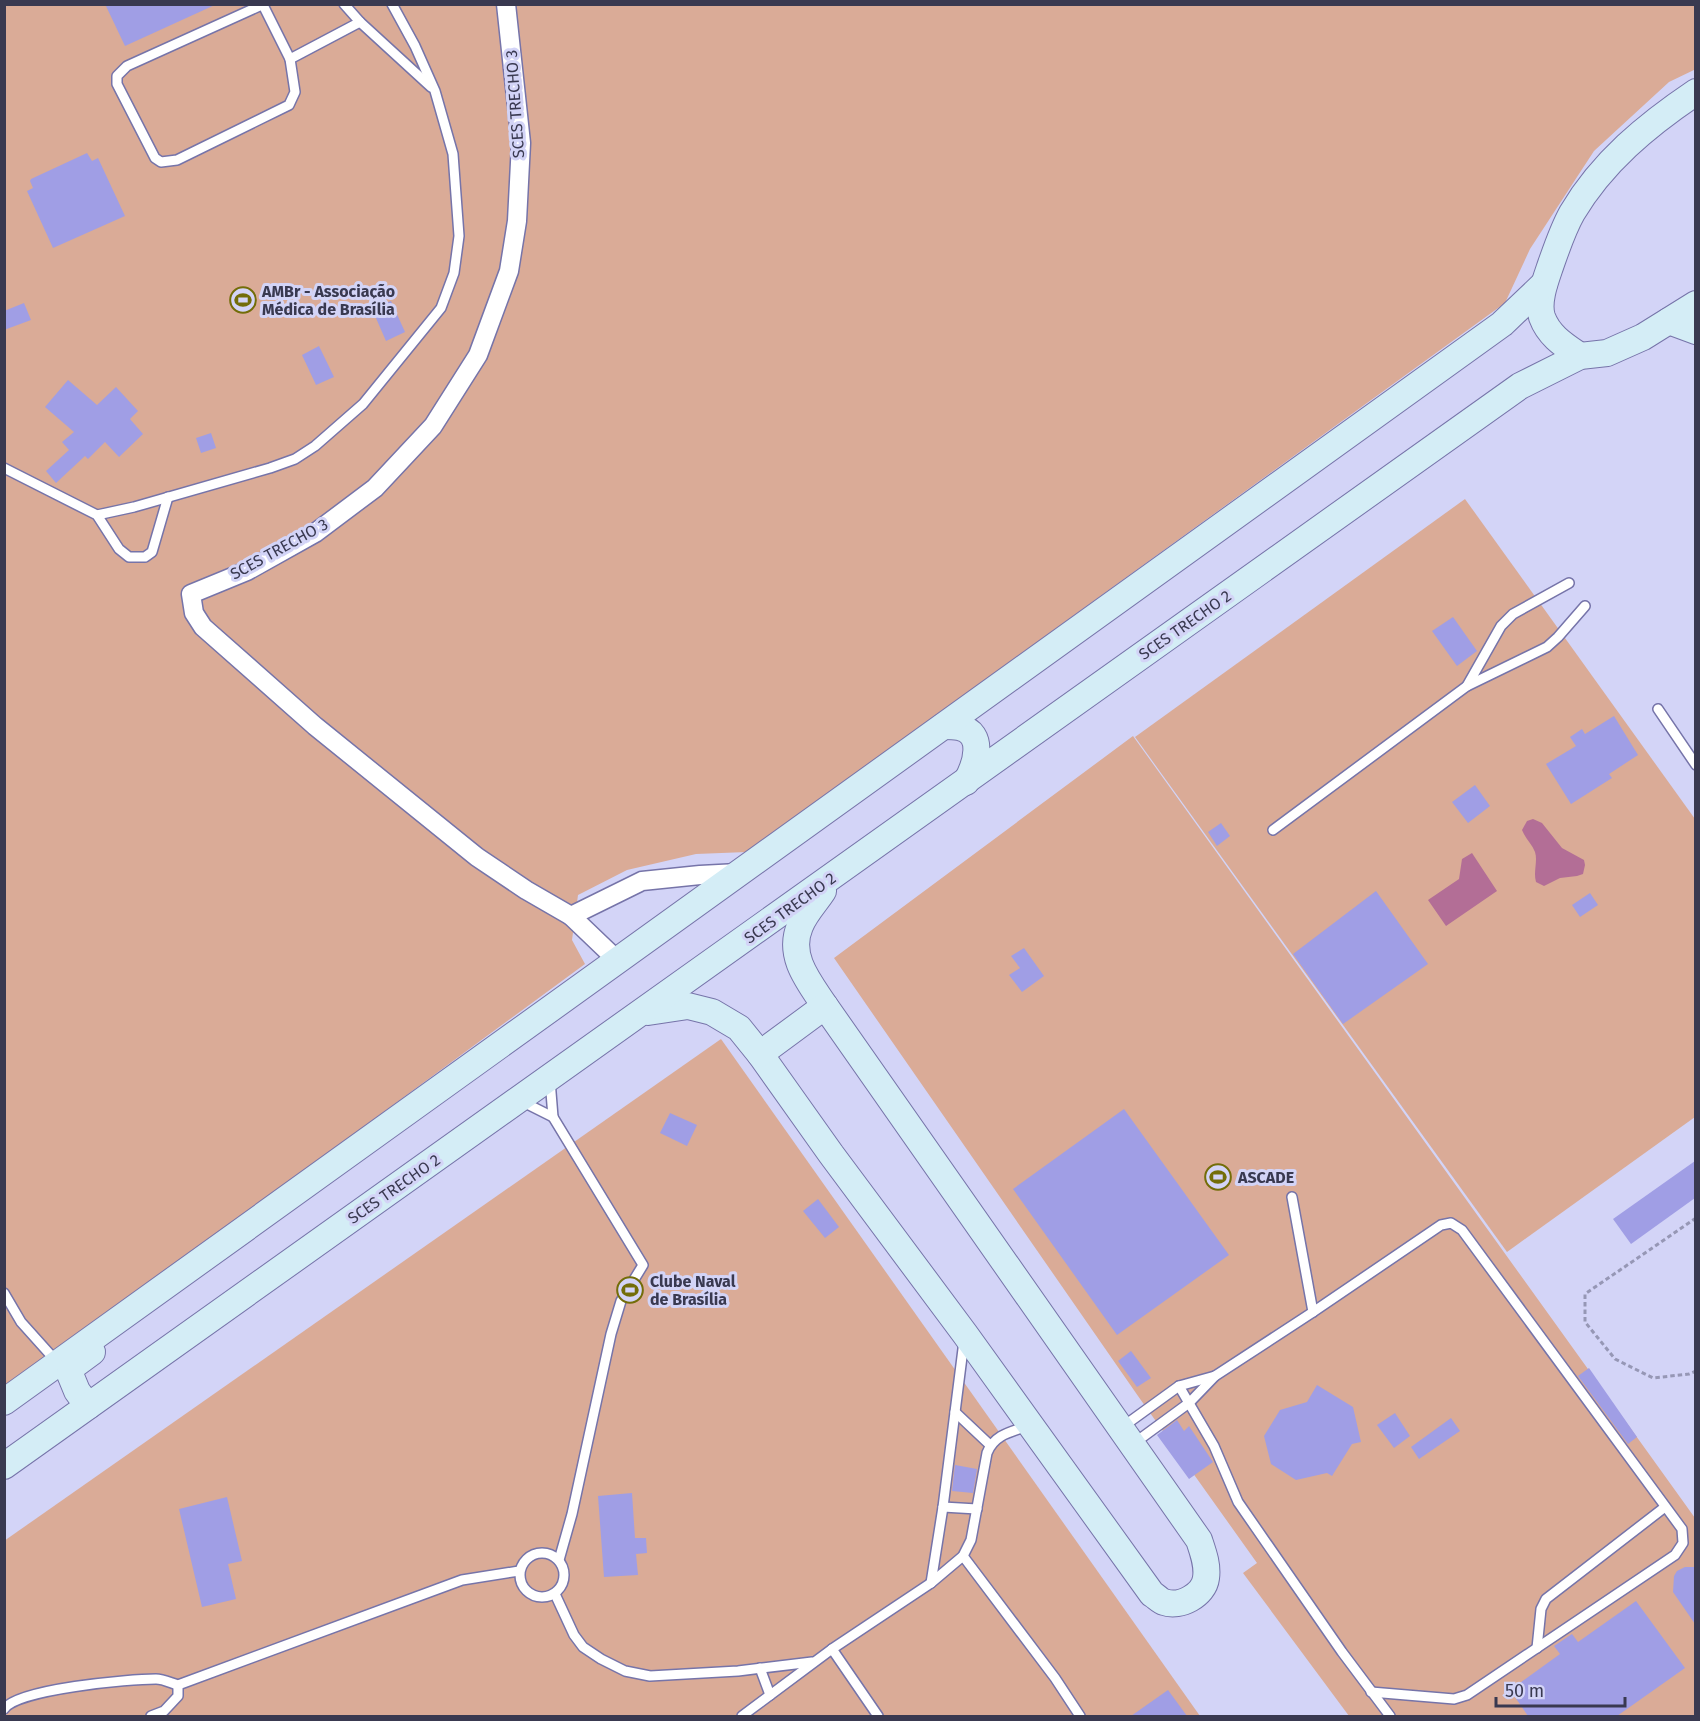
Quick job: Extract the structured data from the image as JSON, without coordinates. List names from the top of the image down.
{
  "streets": {
    "main road": ["SCES TRECHO 2"],
    "street": ["SCES TRECHO 3"]
  },
  "places": {
    "sports": ["AMBr - Associação Médica de Brasília", "ASCADE", "Clube Naval de Brasília"]
  },
  "scale_bar": "50 m"
}
